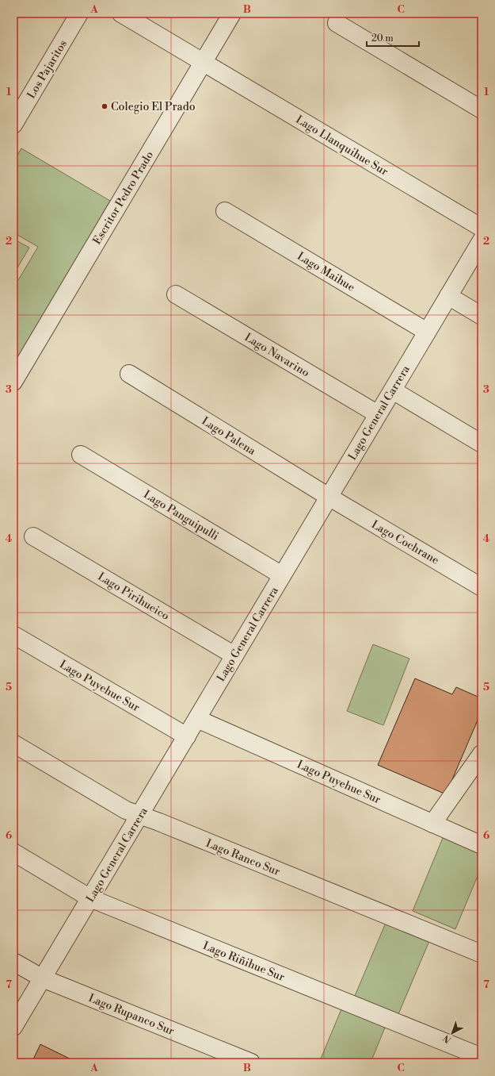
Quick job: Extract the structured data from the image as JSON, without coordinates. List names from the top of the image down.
{
  "streets": {
    "street": [
      "Los Pajaritos",
      "Lago Llanquihue Sur",
      "Escritor Pedro Prado",
      "Lago Maihue",
      "Lago Navarino",
      "Lago General Carrera",
      "Lago Palena",
      "Lago Panguipulli",
      "Lago Cochrane",
      "Lago Pirihueico",
      "Lago Puyehue Sur",
      "Lago Ranco Sur",
      "Lago Riñihue Sur",
      "Lago Rupanco Sur"
    ]
  },
  "crossings": [
    ["Lago Llanquihue Sur", "Escritor Pedro Prado"],
    ["Lago Maihue", "Lago General Carrera"],
    ["Lago Navarino", "Lago General Carrera"],
    ["Lago General Carrera", "Lago Palena"],
    ["Lago General Carrera", "Lago Panguipulli"],
    ["Lago General Carrera", "Lago Cochrane"],
    ["Lago General Carrera", "Lago Pirihueico"],
    ["Lago General Carrera", "Lago Puyehue Sur"],
    ["Lago General Carrera", "Lago Ranco Sur"],
    ["Lago General Carrera", "Lago Riñihue Sur"],
    ["Lago General Carrera", "Lago Rupanco Sur"],
    ["Lago Palena", "Lago Cochrane"]
  ],
  "places": ["Colegio El Prado"],
  "scale_bar": "20 m",
  "north": "bottom left",
  "grid": {
    "columns": ["A", "B", "C"],
    "rows": [
      "1",
      "2",
      "3",
      "4",
      "5",
      "6",
      "7"
    ]
  }
}
